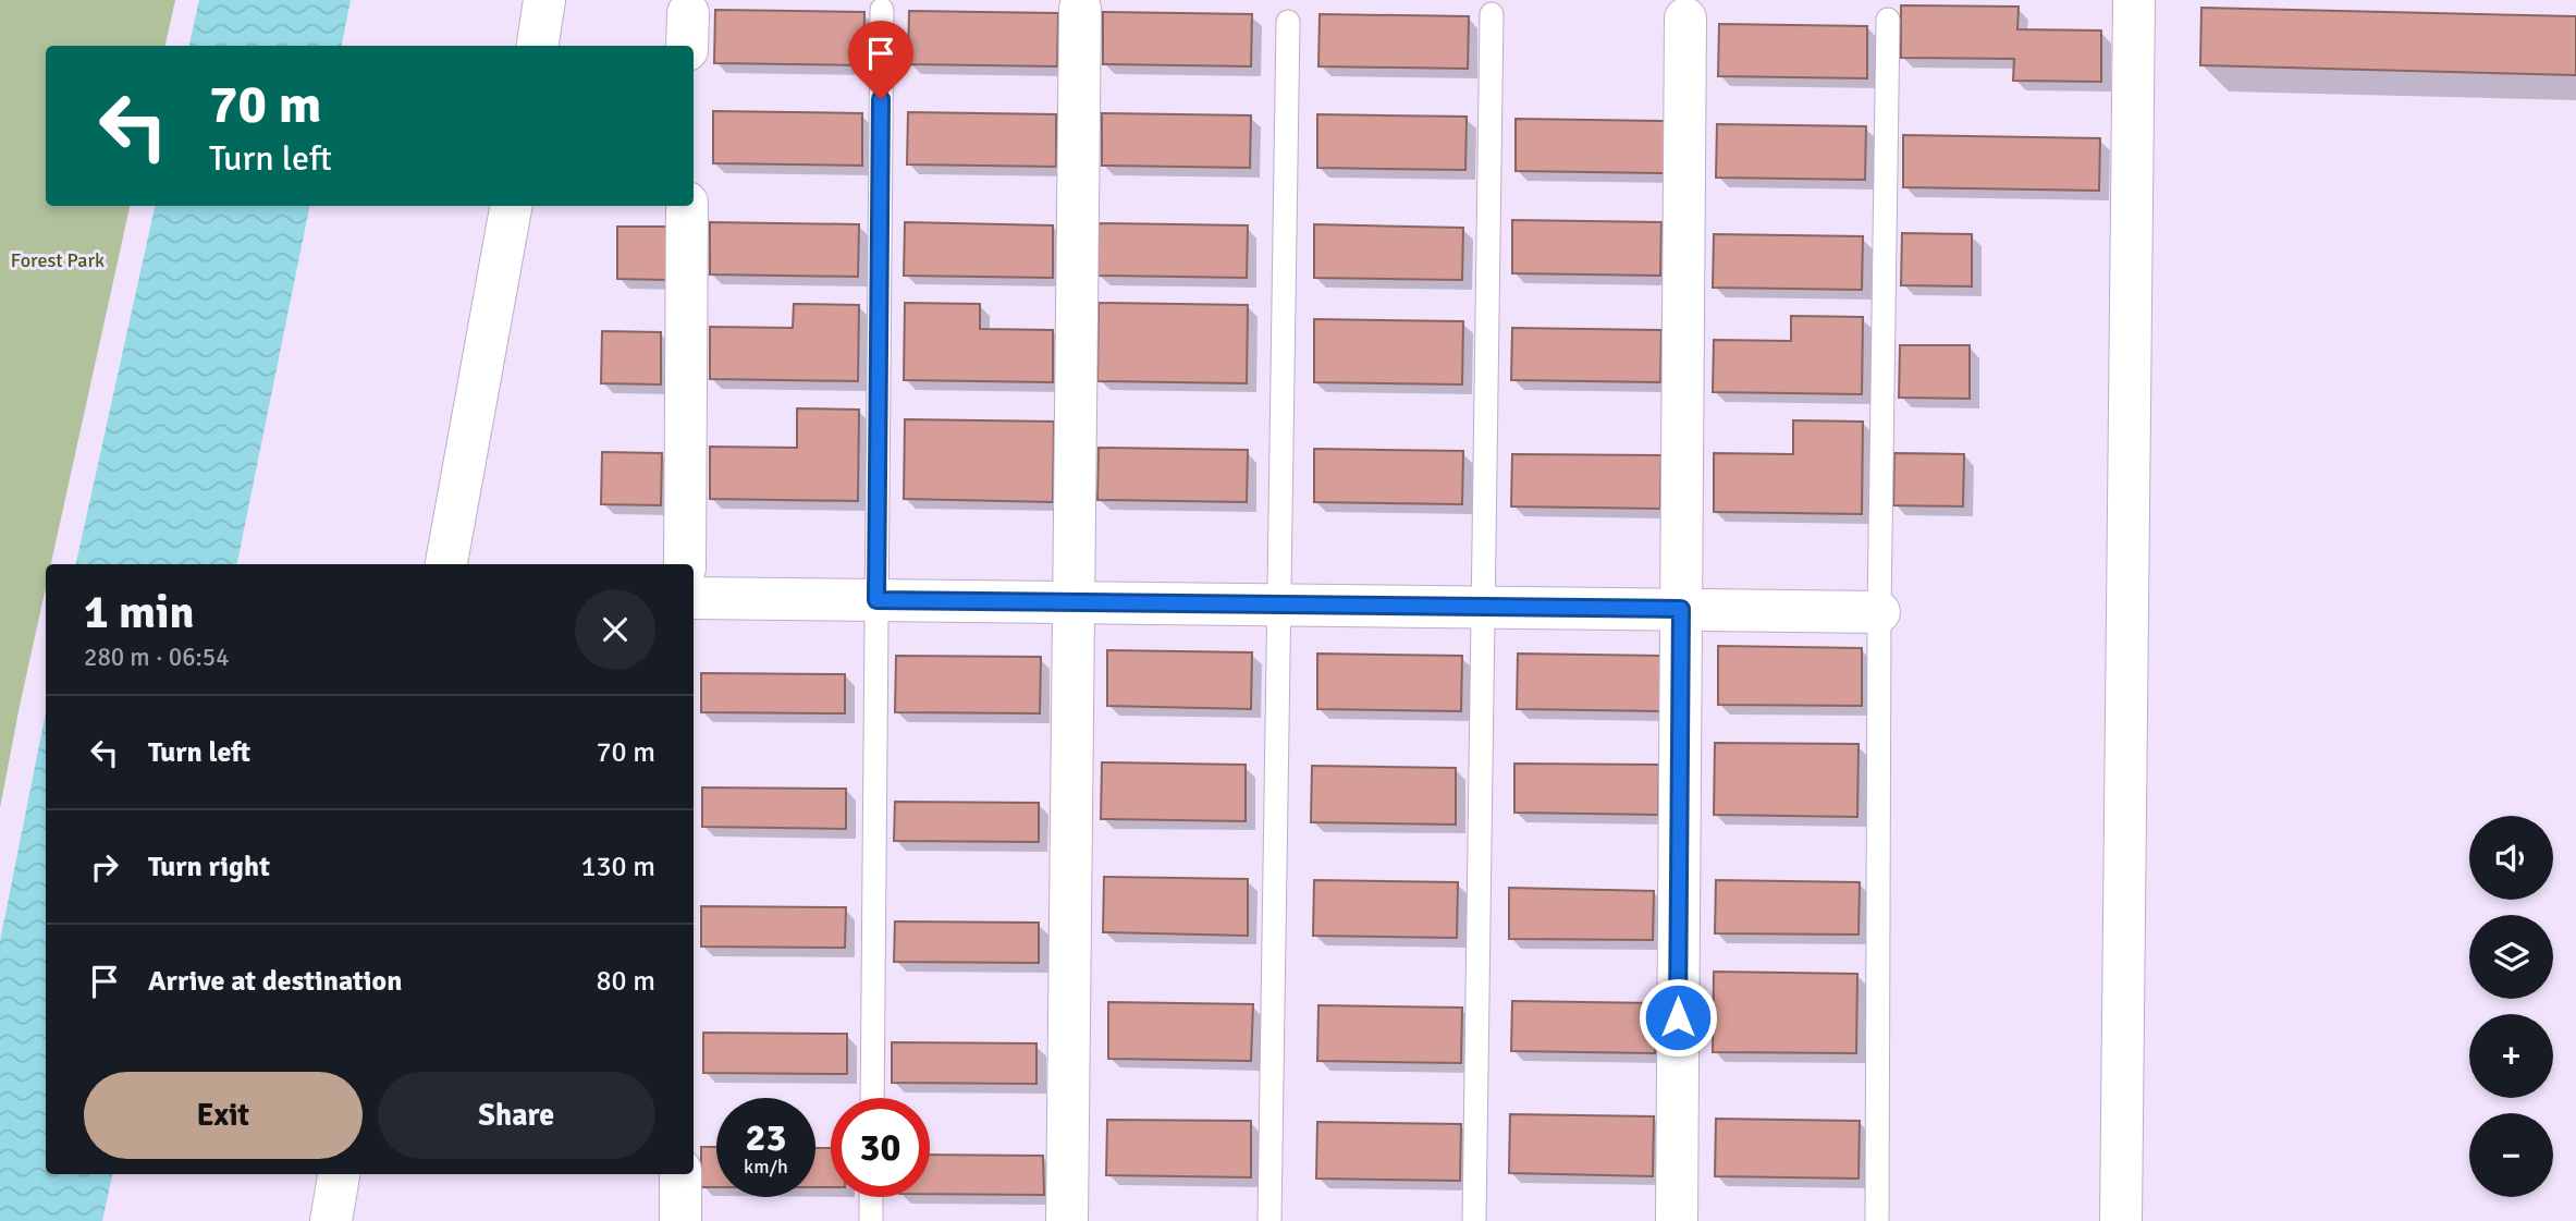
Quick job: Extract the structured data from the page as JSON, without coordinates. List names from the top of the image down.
{
  "parks": ["Forest Park"],
  "page": {
    "turn": ["70 m", "Turn left"],
    "heading": ["1 min", "280 m · 06:54"],
    "list": [
      {
        "name": "Turn left",
        "value": "70 m"
      },
      {
        "name": "Turn right",
        "value": "130 m"
      },
      {
        "name": "Arrive at destination",
        "value": "80 m"
      }
    ],
    "map_buttons": ["+", "−"],
    "buttons": ["Exit", "Share"],
    "speed": "23 km/h",
    "limit": "30"
  }
}
